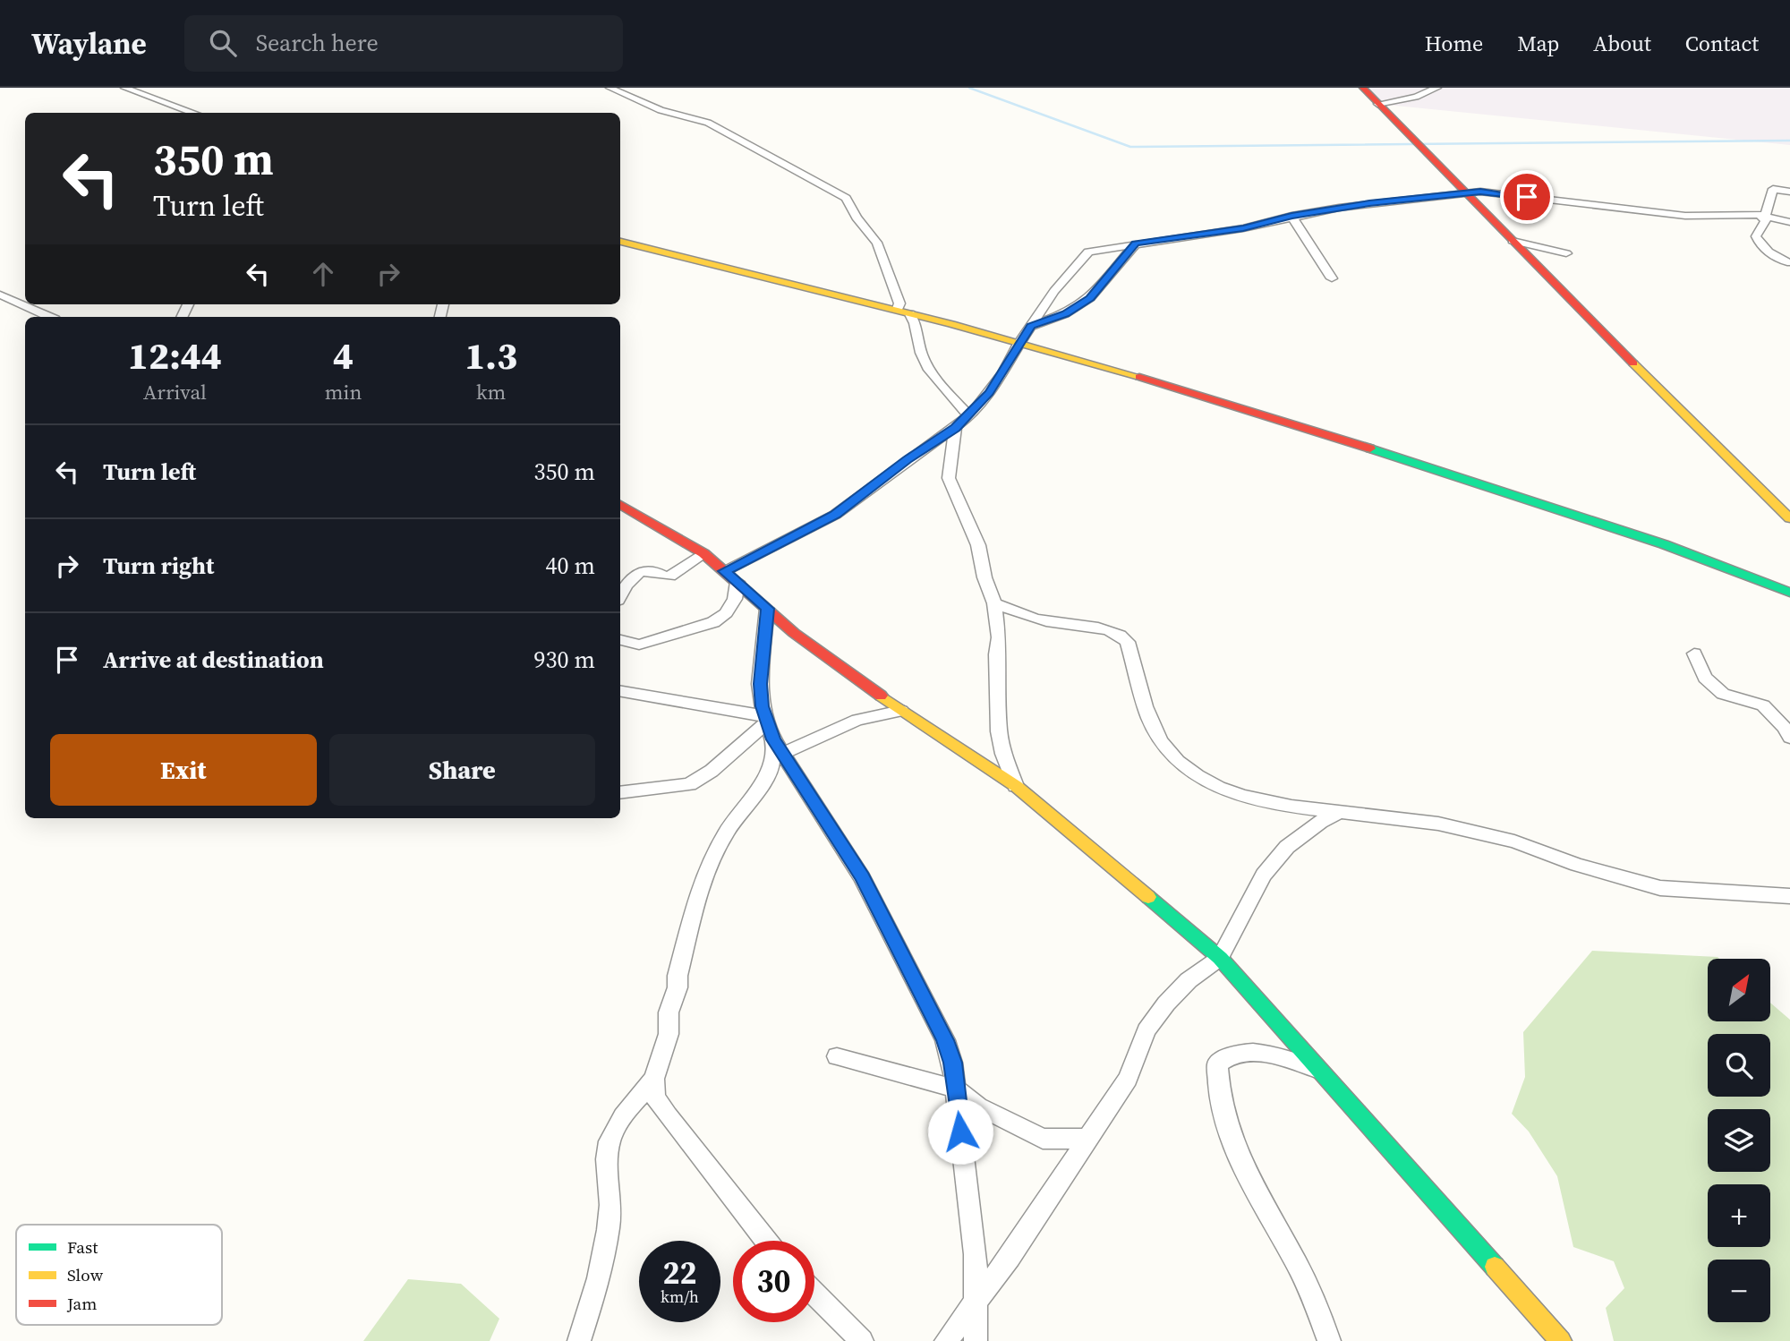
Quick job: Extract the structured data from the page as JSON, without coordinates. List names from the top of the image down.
{
  "legend": ["Fast", "Slow", "Jam"],
  "north": "top right",
  "page": {
    "header": "Waylane",
    "search": "Search here",
    "nav": [
      "Home",
      "Map",
      "About",
      "Contact"
    ],
    "turn": ["350 m", "Turn left"],
    "eta": [
      "12:44",
      "Arrival",
      "4",
      "min",
      "1.3",
      "km"
    ],
    "list": [
      {
        "name": "Turn left",
        "value": "350 m"
      },
      {
        "name": "Turn right",
        "value": "40 m"
      },
      {
        "name": "Arrive at destination",
        "value": "930 m"
      }
    ],
    "buttons": ["Exit", "Share"],
    "map_buttons": ["+", "−"],
    "speed": "22 km/h",
    "limit": "30"
  }
}
